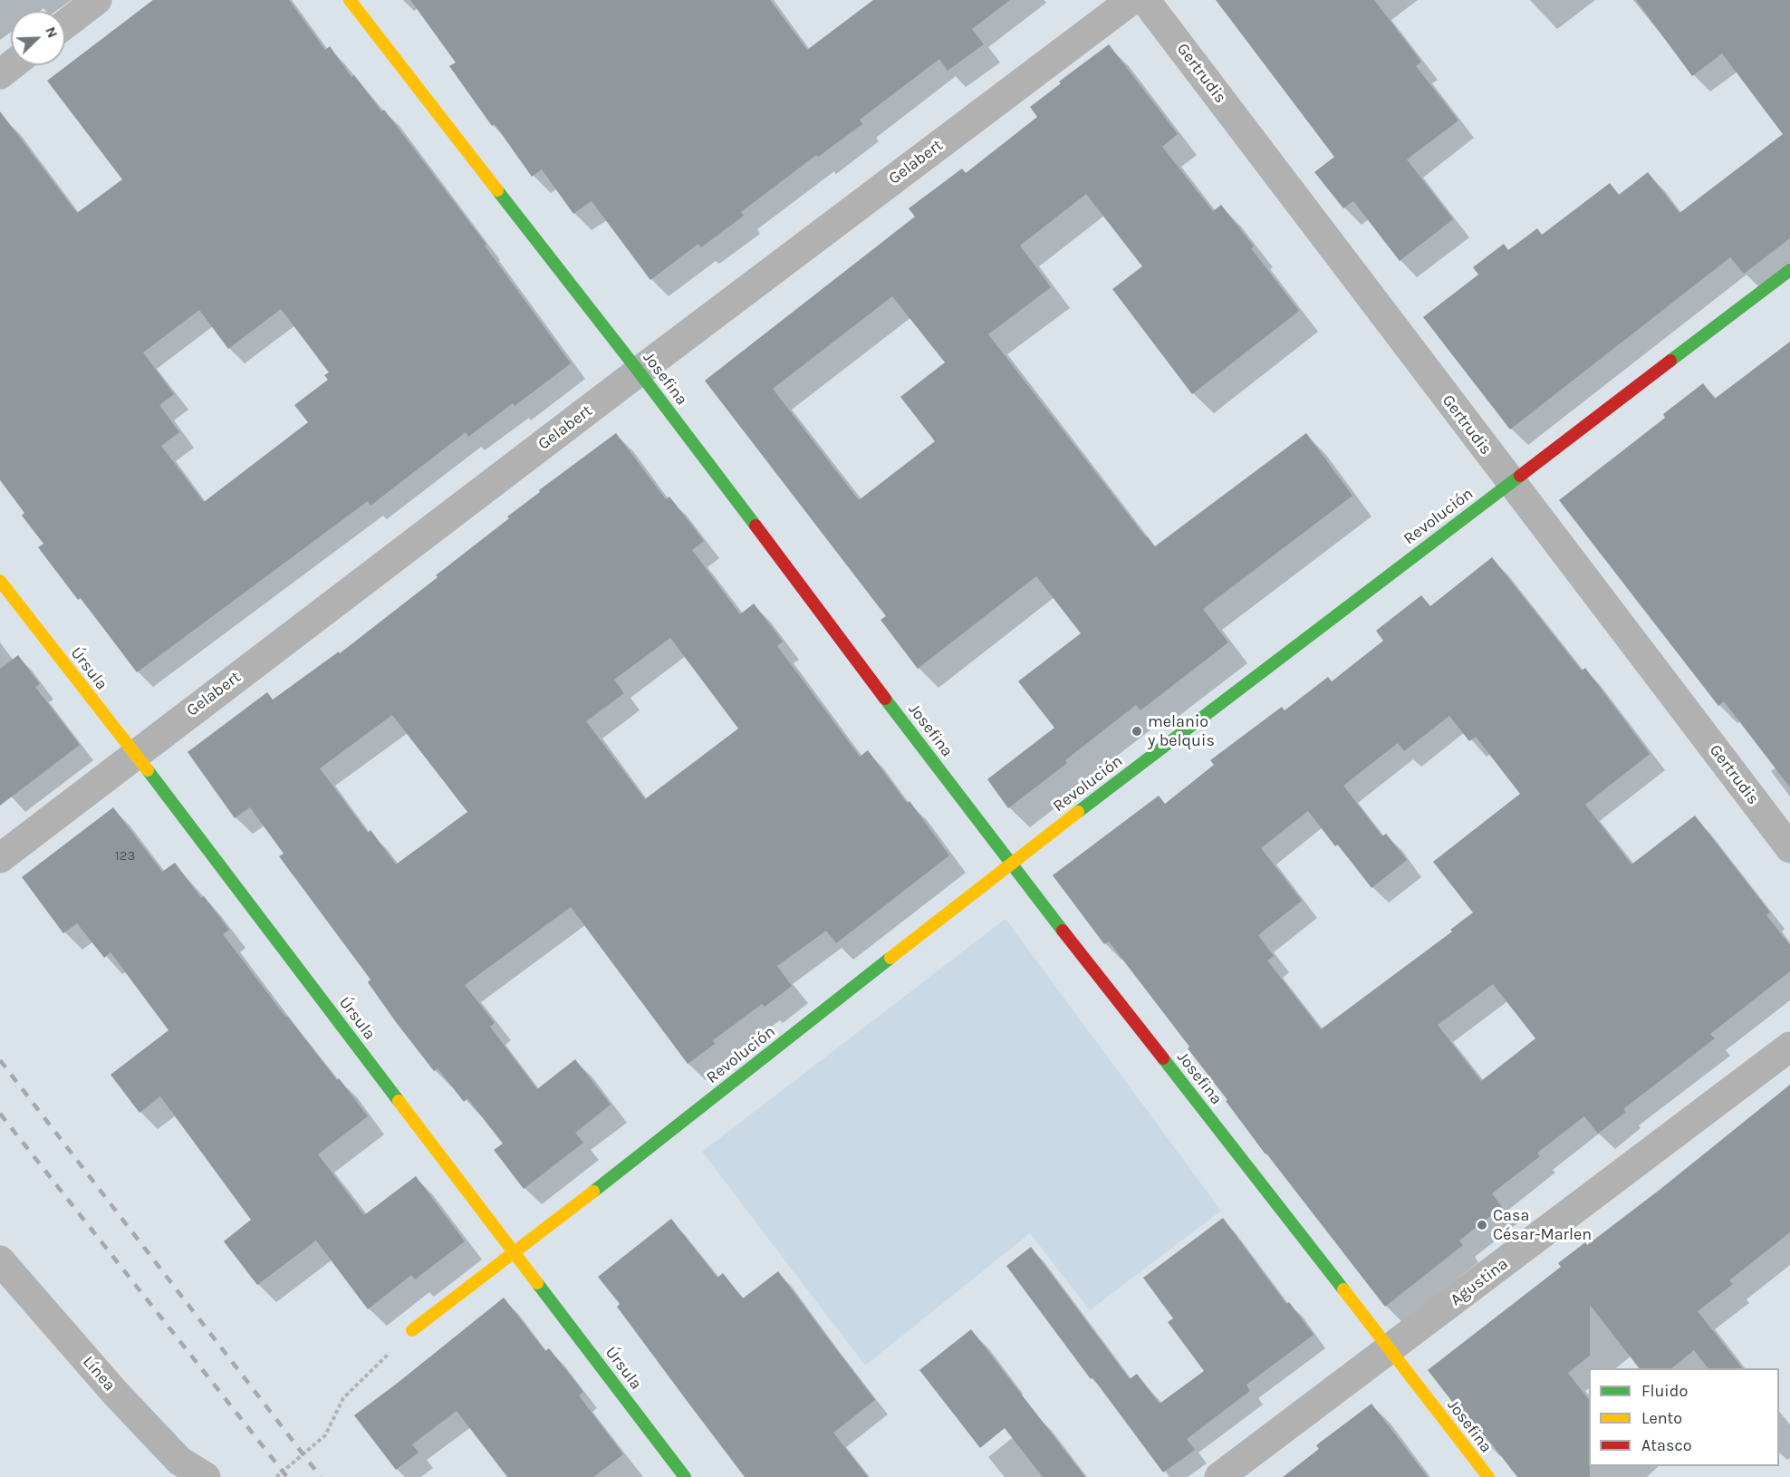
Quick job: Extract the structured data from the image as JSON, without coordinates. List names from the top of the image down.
{
  "streets": {
    "street": [
      "Gertrudis",
      "Gelabert",
      "Josefina",
      "Revolución",
      "Úrsula",
      "Agustina",
      "Línea"
    ]
  },
  "crossings": [
    ["Gertrudis", "Revolución"],
    ["Gelabert", "Josefina"],
    ["Gelabert", "Úrsula"],
    ["Josefina", "Revolución"],
    ["Josefina", "Agustina"],
    ["Revolución", "Úrsula"]
  ],
  "places": ["melanio y belquis", "Casa César-Marlen"],
  "house_numbers": ["123"],
  "legend": ["Fluido", "Lento", "Atasco"],
  "north": "top right"
}
